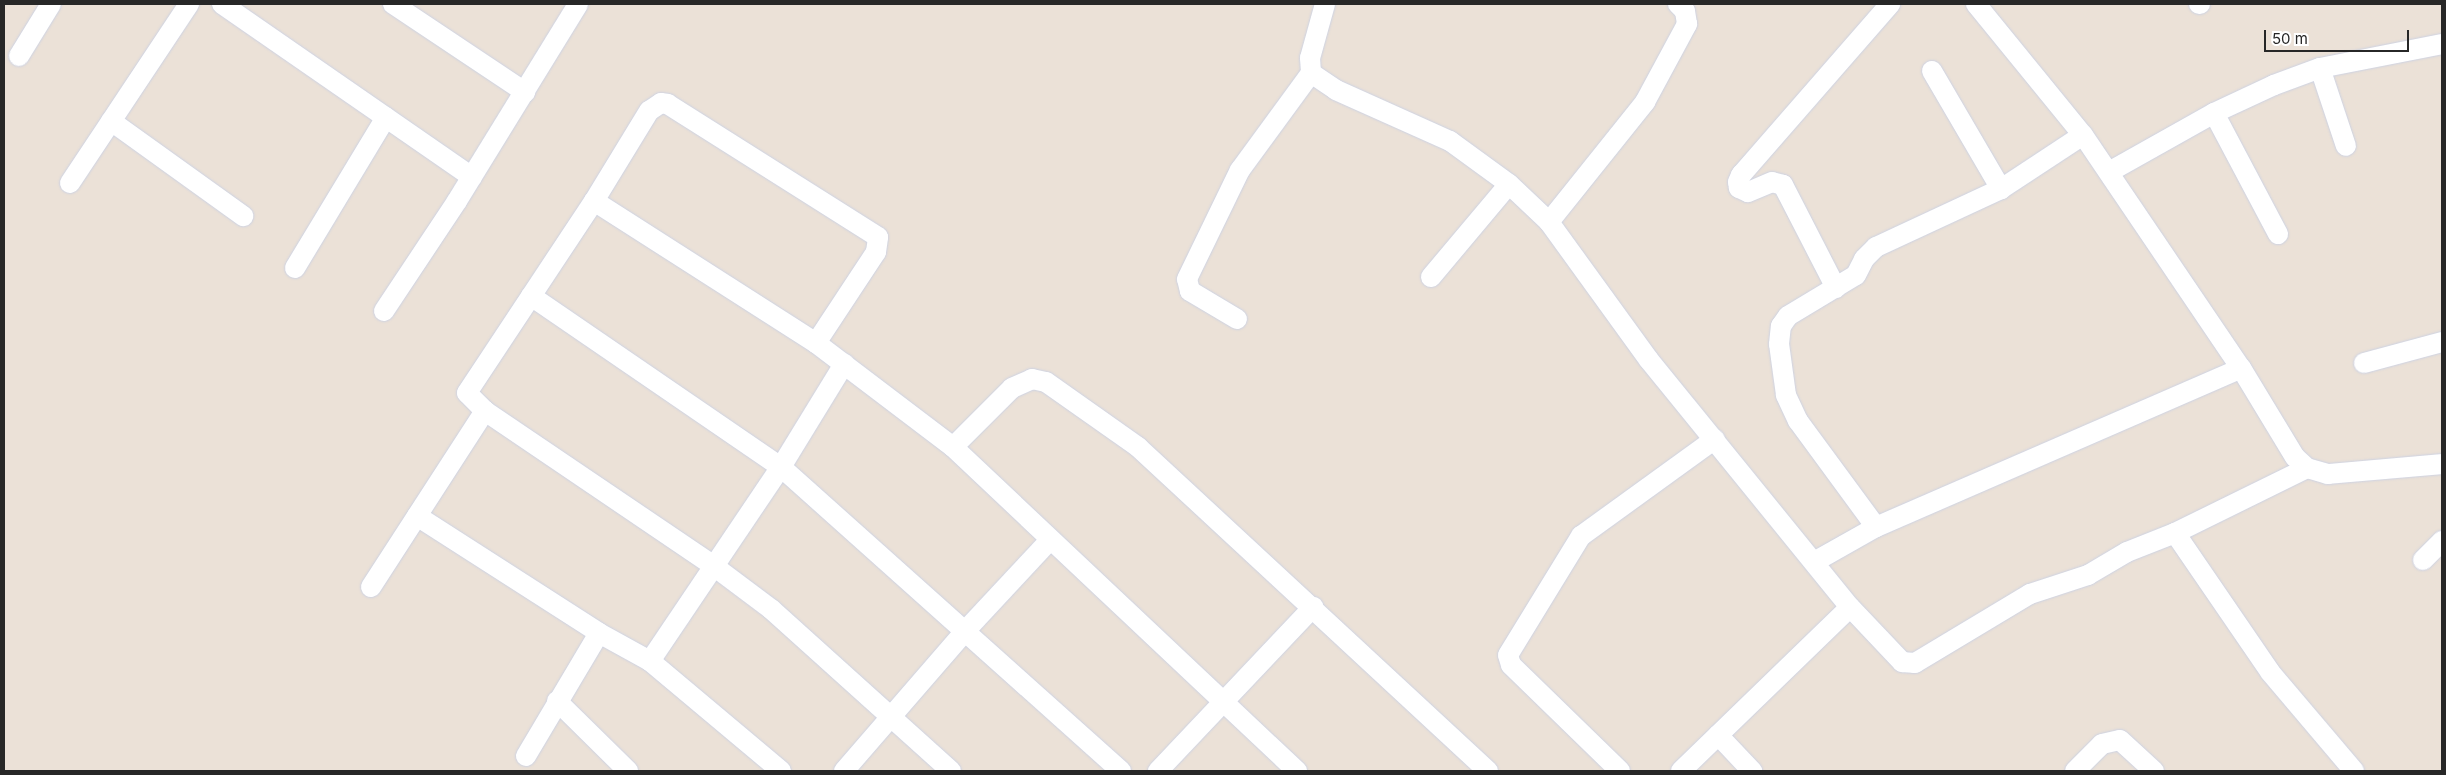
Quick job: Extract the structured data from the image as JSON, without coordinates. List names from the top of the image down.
{
  "scale_bar": "50 m"
}
